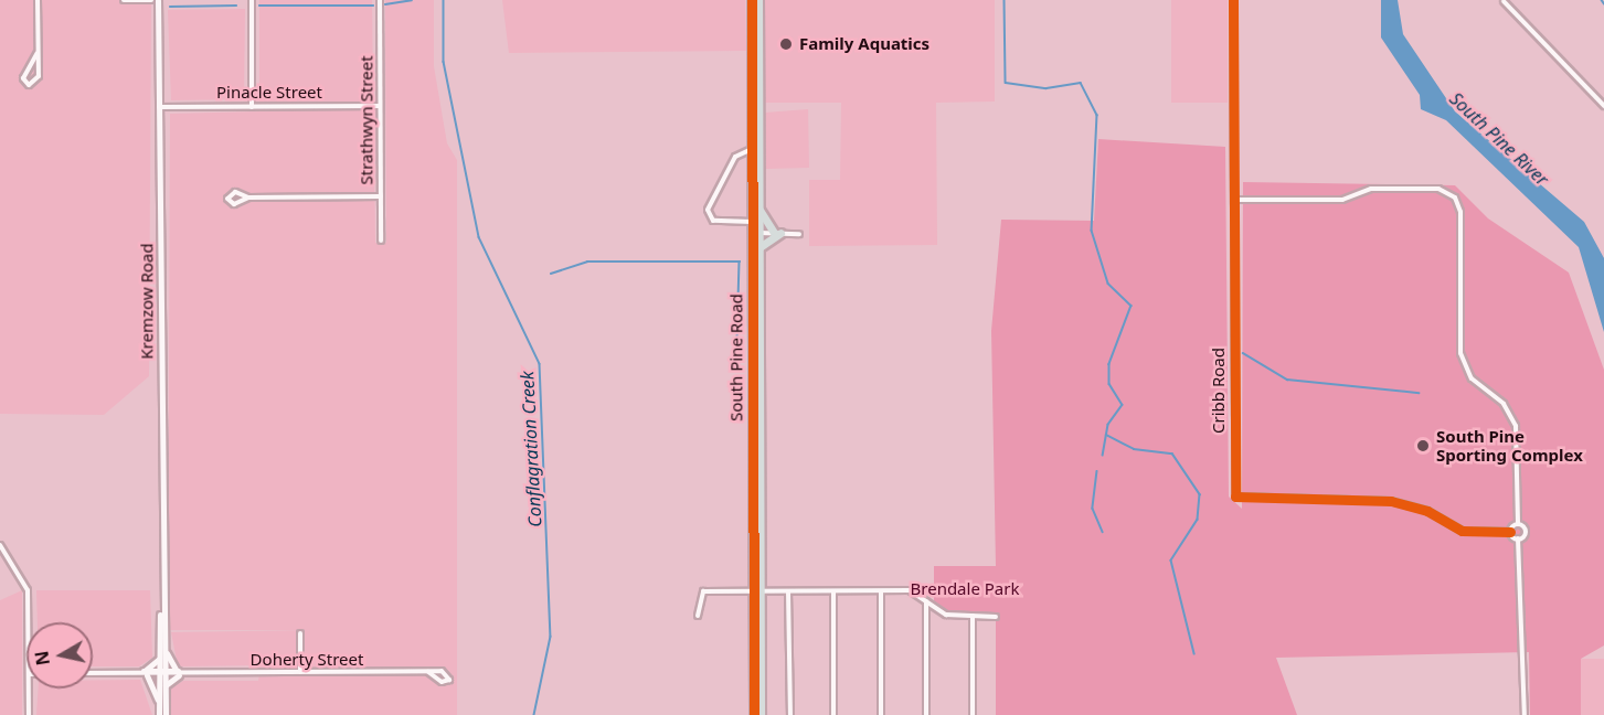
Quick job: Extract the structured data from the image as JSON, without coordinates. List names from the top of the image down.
{
  "streets": {
    "highway": ["South Pine Road"],
    "street": [
      "Pinacle Street",
      "Strathwyn Street",
      "Kremzow Road",
      "Cribb Road",
      "Doherty Street"
    ]
  },
  "crossings": [
    ["Pinacle Street", "Strathwyn Street"],
    ["Pinacle Street", "Kremzow Road"],
    ["Kremzow Road", "Doherty Street"]
  ],
  "water": ["South Pine River", "Conflagration Creek"],
  "parks": ["Brendale Park"],
  "places": ["Family Aquatics", "South Pine Sporting Complex"],
  "north": "left"
}
